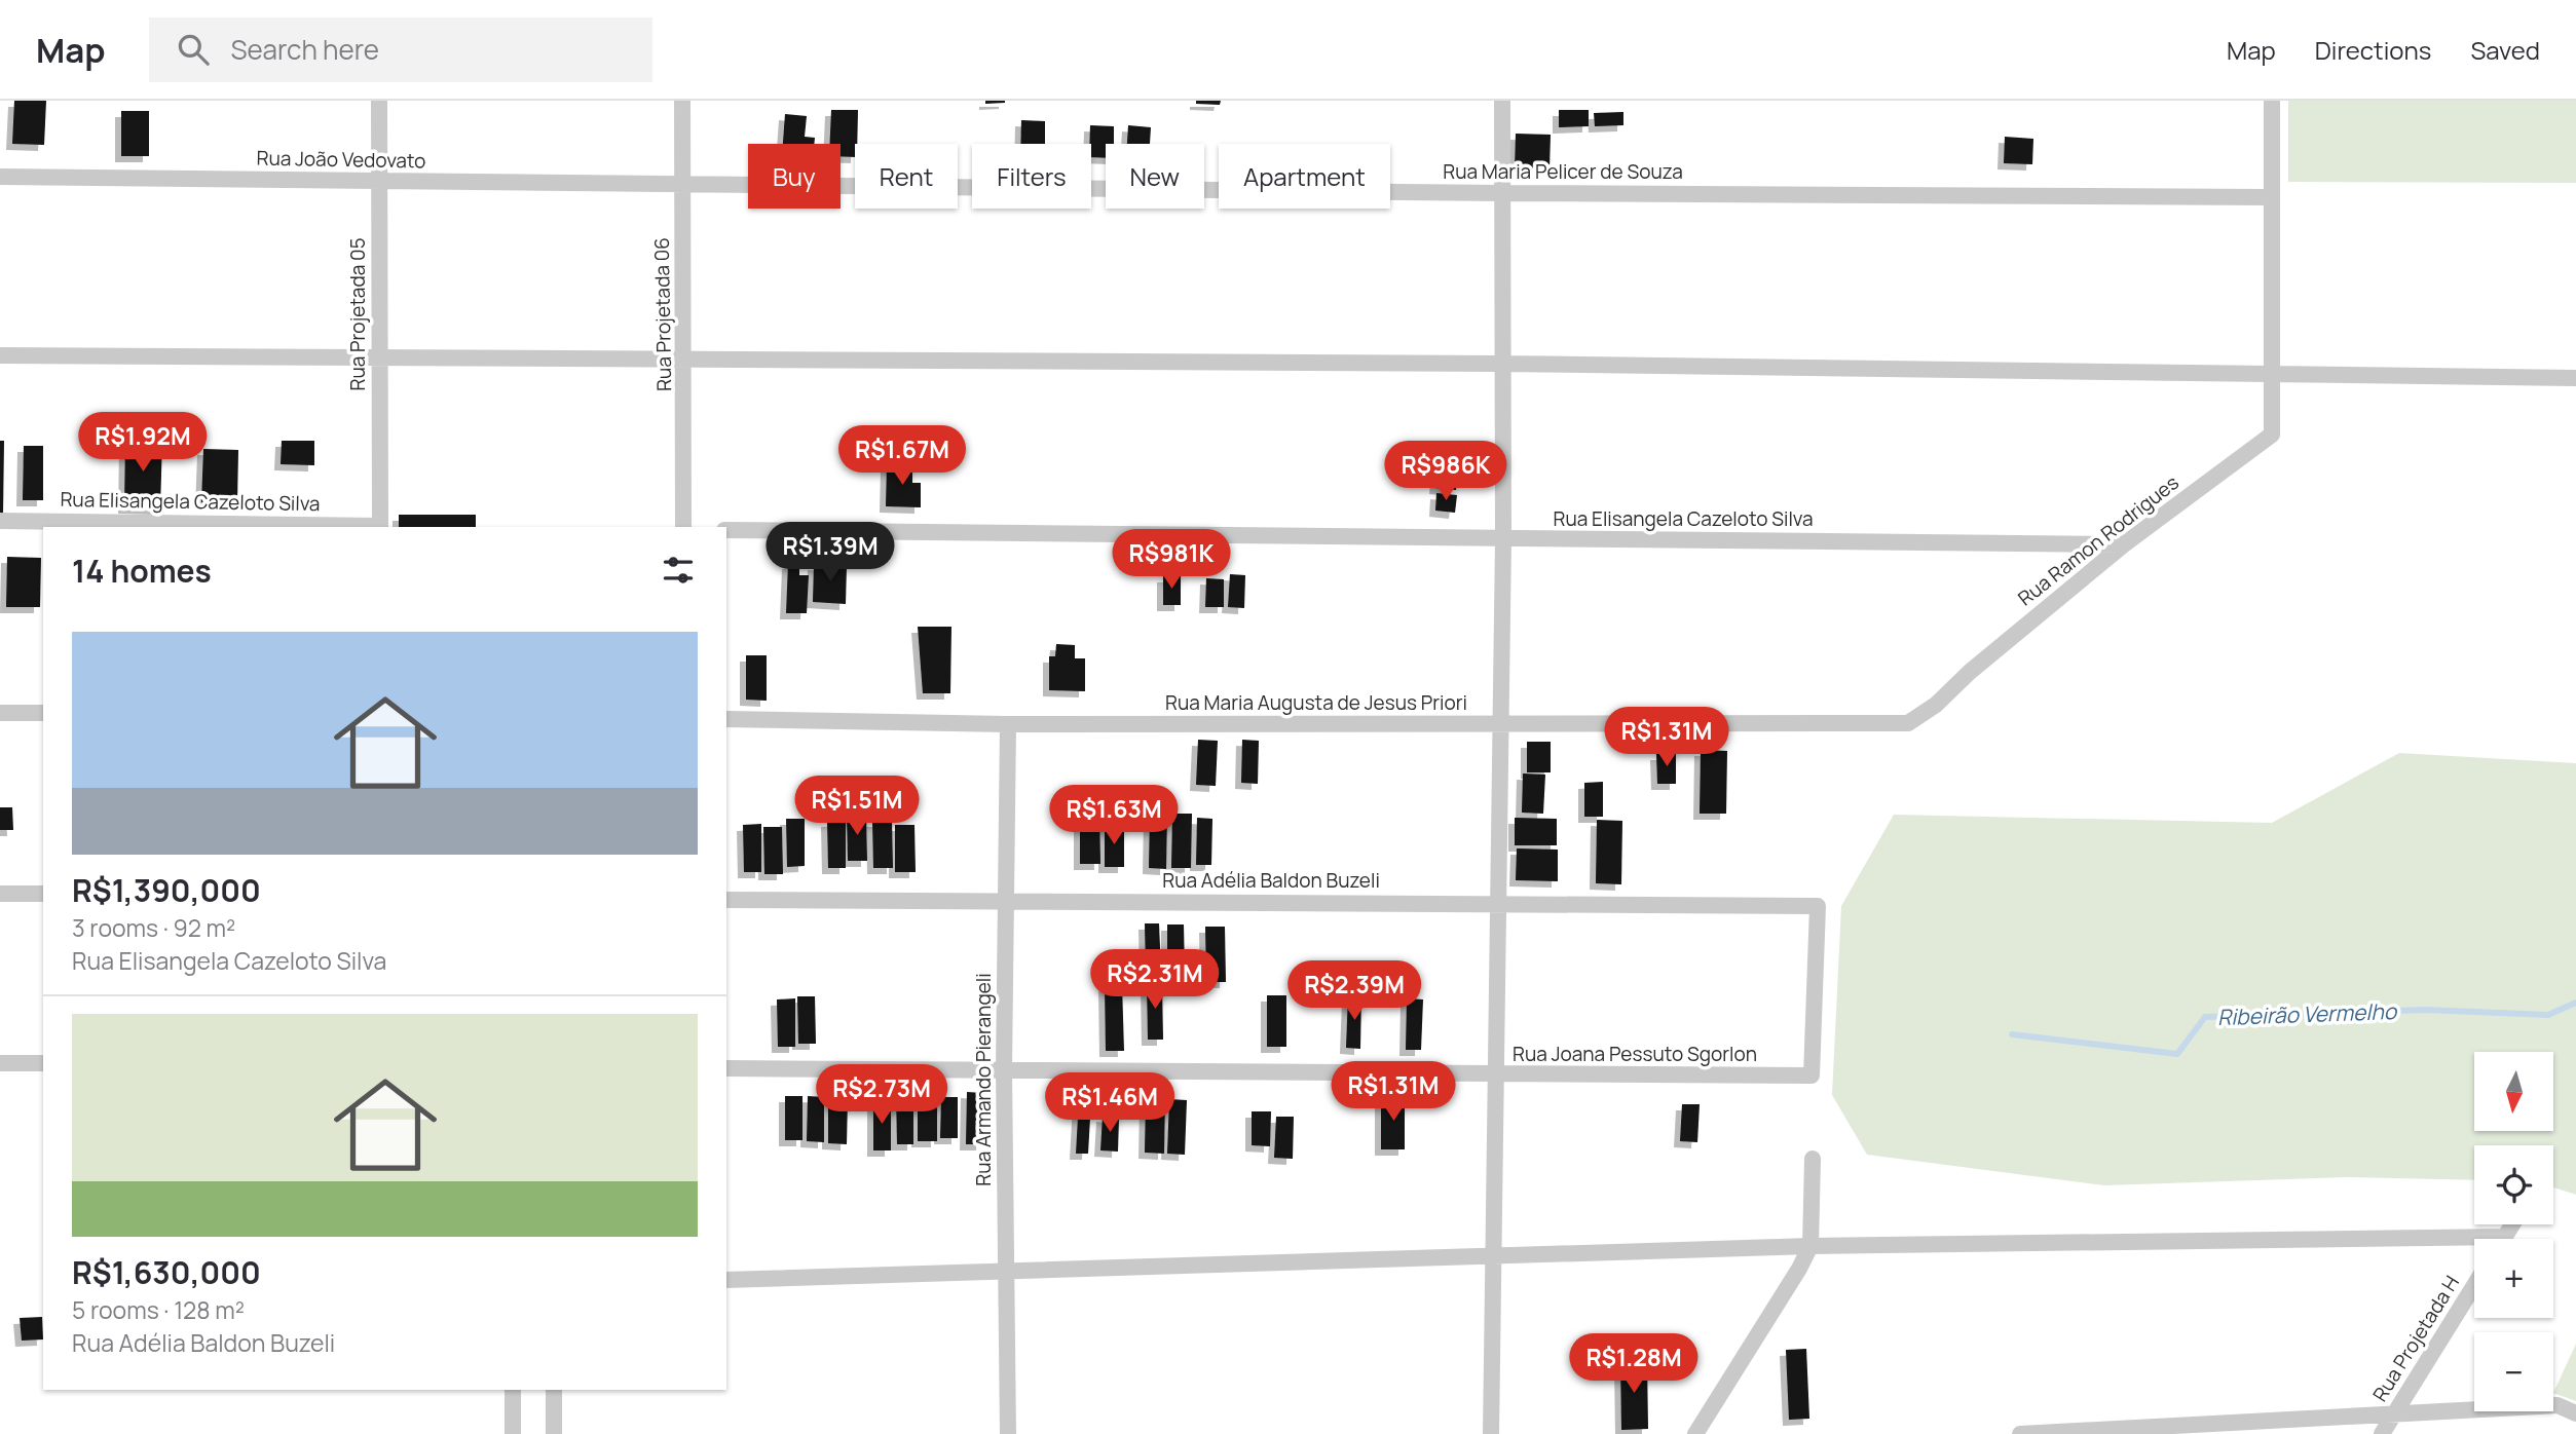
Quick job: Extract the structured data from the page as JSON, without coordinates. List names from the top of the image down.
{
  "streets": {
    "street": [
      "Rua João Vedovato",
      "Rua Maria Pelicer de Souza",
      "Rua Projetada 05",
      "Rua Projetada 06",
      "Rua Elisangela Cazeloto Silva",
      "Rua Ramon Rodrigues",
      "Rua Maria Augusta de Jesus Priori",
      "Rua Adélia Baldon Buzeli",
      "Rua Joana Pessuto Sgorlon",
      "Rua Armando Pierangeli",
      "Rua Projetada H"
    ]
  },
  "crossings": [
    ["Rua João Vedovato", "Rua Maria Pelicer de Souza"],
    ["Rua João Vedovato", "Rua Projetada 05"],
    ["Rua João Vedovato", "Rua Projetada 06"],
    ["Rua Maria Pelicer de Souza", "Rua Projetada 06"],
    ["Rua Projetada 05", "Rua Elisangela Cazeloto Silva"],
    ["Rua Elisangela Cazeloto Silva", "Rua Ramon Rodrigues"],
    ["Rua Ramon Rodrigues", "Rua Maria Augusta de Jesus Priori"],
    ["Rua Maria Augusta de Jesus Priori", "Rua Armando Pierangeli"],
    ["Rua Adélia Baldon Buzeli", "Rua Joana Pessuto Sgorlon"],
    ["Rua Adélia Baldon Buzeli", "Rua Armando Pierangeli"],
    ["Rua Joana Pessuto Sgorlon", "Rua Armando Pierangeli"]
  ],
  "water": ["Ribeirão Vermelho"],
  "north": "bottom",
  "page": {
    "header": "Map",
    "search": "Search here",
    "nav": ["Map", "Directions", "Saved"],
    "chip": [
      "Buy",
      "Rent",
      "Filters",
      "New",
      "Apartment"
    ],
    "price": [
      "R$1.92M",
      "R$1.67M",
      "R$986K",
      "R$1.39M",
      "R$981K",
      "R$1.31M",
      "R$1.51M",
      "R$1.63M",
      "R$2.31M",
      "R$2.39M",
      "R$1.31M",
      "R$2.73M",
      "R$1.46M",
      "R$1.28M"
    ],
    "heading": "14 homes",
    "list": [
      {
        "name": "R$1,390,000",
        "note": "3 rooms · 92 m² · Rua Elisangela Cazeloto Silva"
      },
      {
        "name": "R$1,630,000",
        "note": "5 rooms · 128 m² · Rua Adélia Baldon Buzeli"
      }
    ],
    "map_buttons": ["+", "−"]
  }
}
